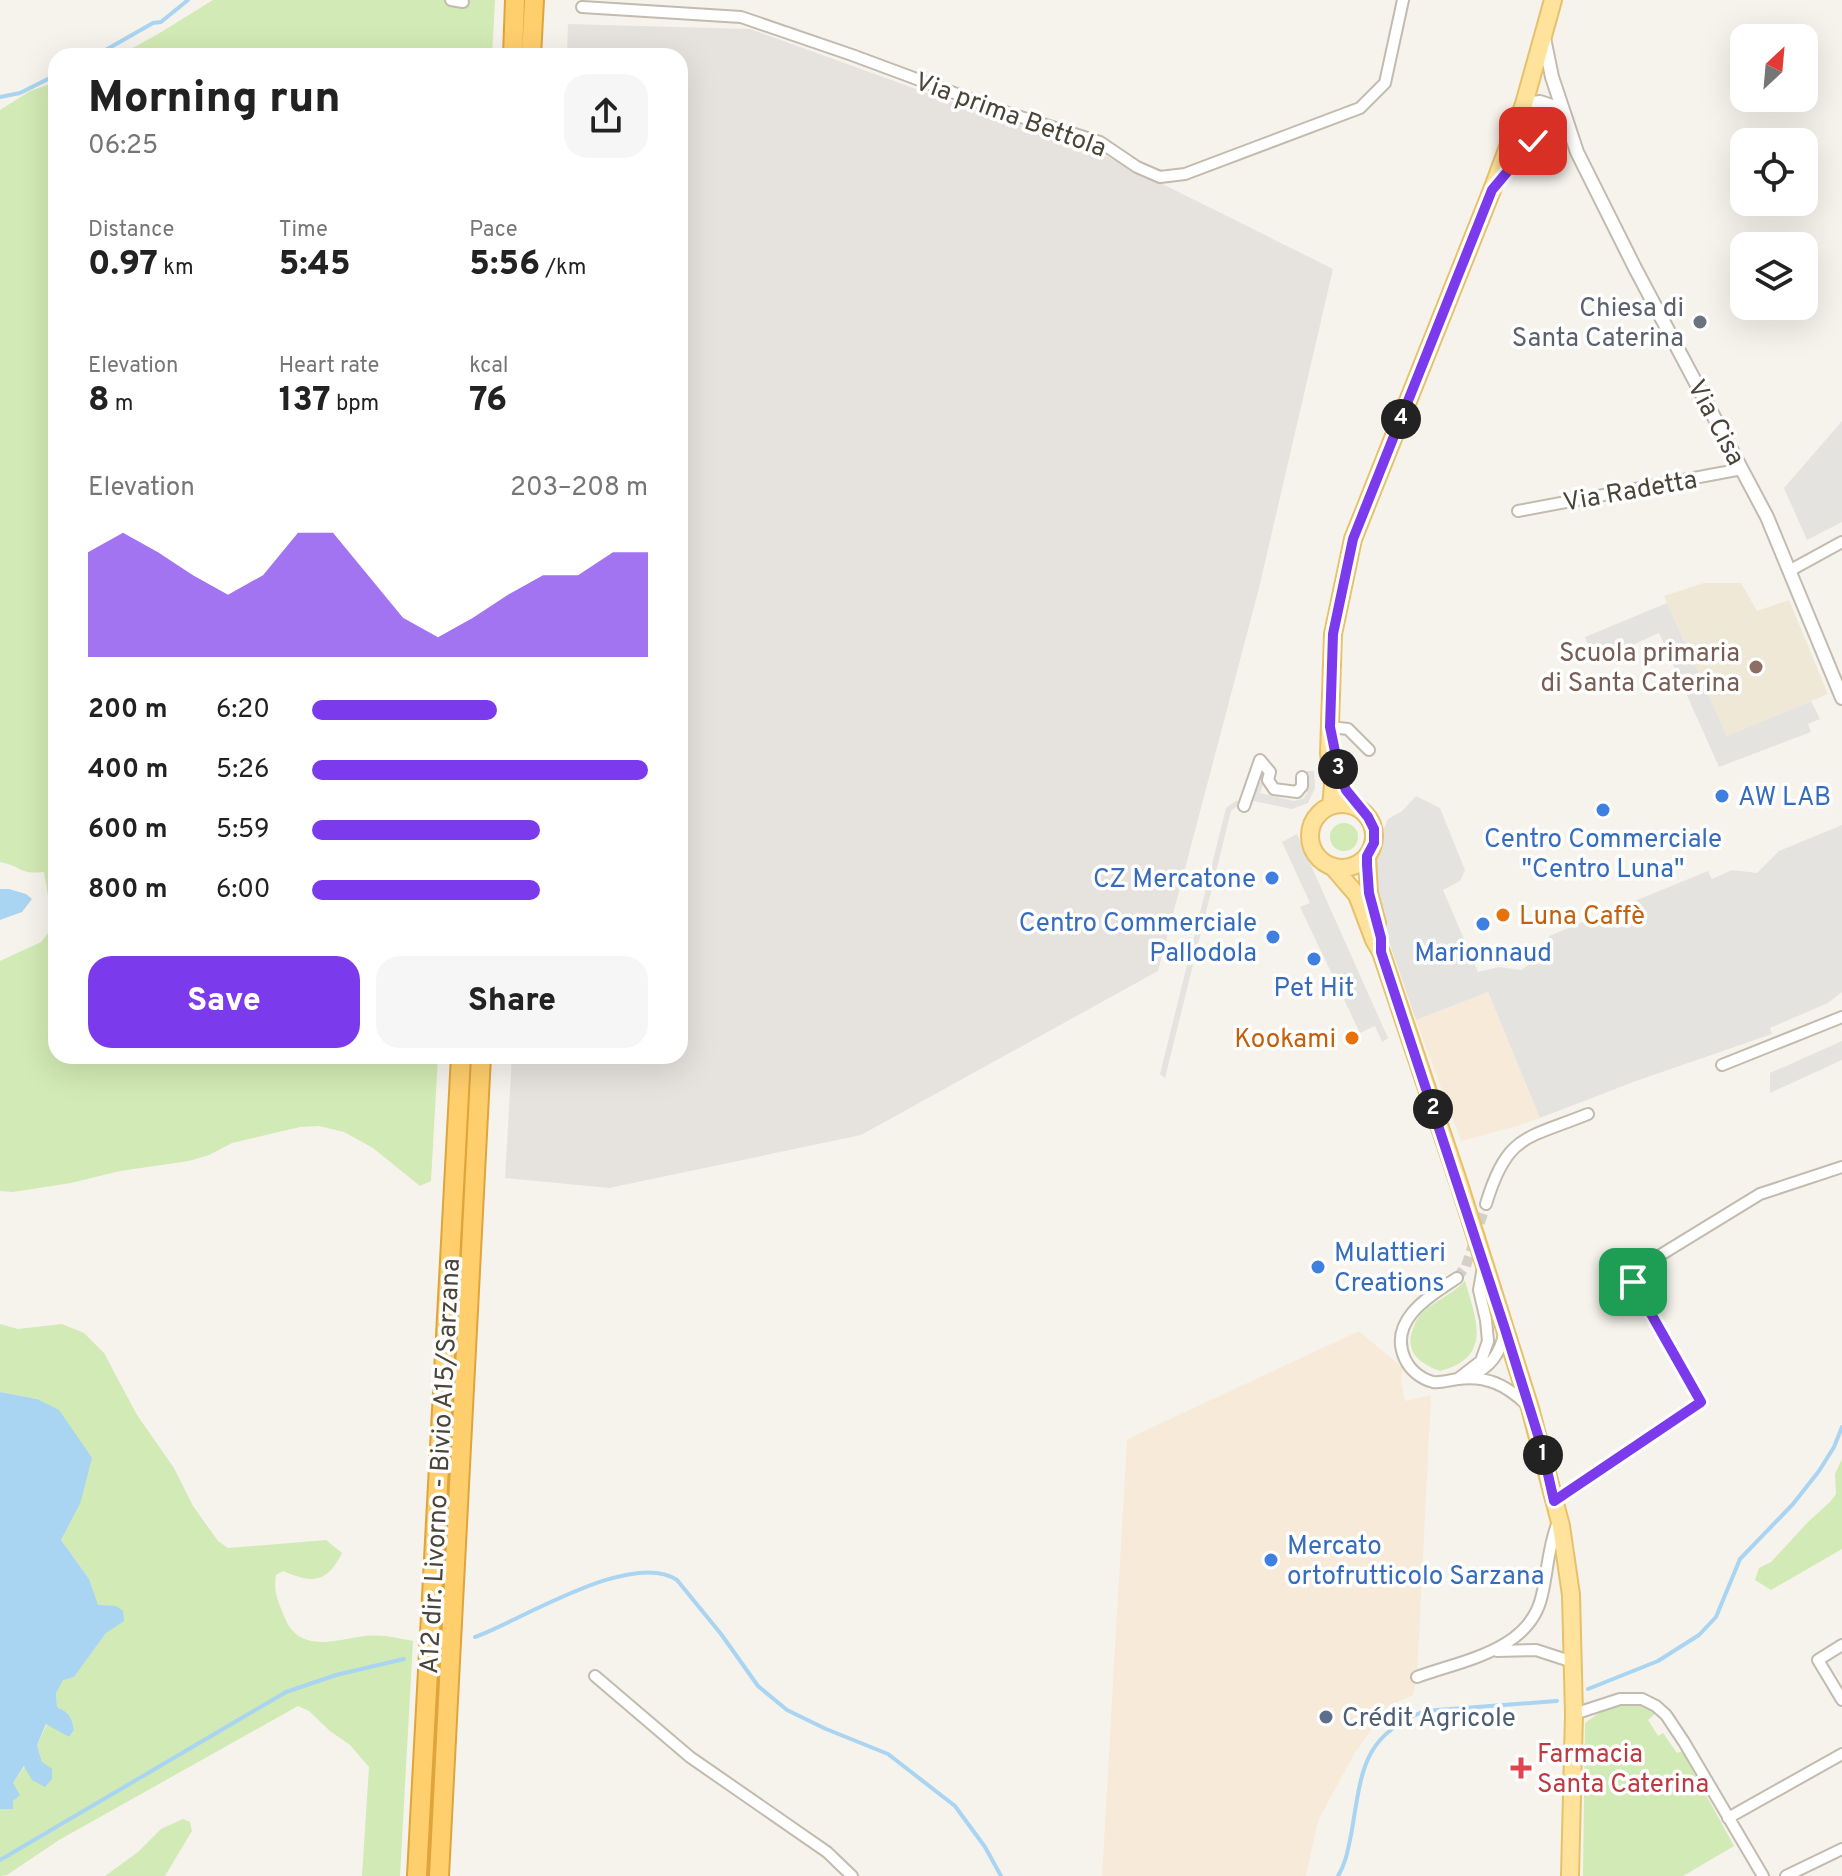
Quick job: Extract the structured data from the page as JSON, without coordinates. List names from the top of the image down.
{
  "streets": {
    "highway": ["A12 dir. Livorno - Bivio A15/Sarzana"],
    "street": ["Via prima Bettola", "Via Cisa", "Via Radetta"]
  },
  "crossings": [
    ["Via Cisa", "Via Radetta"]
  ],
  "places": {
    "other": [
      "Chiesa di Santa Caterina",
      "Scuola primaria di Santa Caterina",
      "AW LAB",
      "Centro Commerciale \"Centro Luna\"",
      "CZ Mercatone",
      "Luna Caffè",
      "Marionnaud",
      "Centro Commerciale Pallodola",
      "Pet Hit",
      "Kookami",
      "Mulattieri Creations",
      "Mercato ortofrutticolo Sarzana",
      "Crédit Agricole"
    ],
    "health": ["Farmacia Santa Caterina"]
  },
  "north": "top right",
  "page": {
    "heading": ["Morning run", "06:25"],
    "stats": [
      ["Distance", "0.97 km"],
      ["Time", "5:45"],
      ["Pace", "5:56 /km"],
      ["Elevation", "8 m"],
      ["Heart rate", "137 bpm"],
      ["kcal", "76"]
    ],
    "pins": [
      "4",
      "3",
      "2",
      "1"
    ],
    "chart": ["Elevation", "203–208 m"],
    "list": [
      {
        "name": "200 m",
        "note": "6:20"
      },
      {
        "name": "400 m",
        "note": "5:26"
      },
      {
        "name": "600 m",
        "note": "5:59"
      },
      {
        "name": "800 m",
        "note": "6:00"
      }
    ],
    "buttons": ["Save", "Share"]
  }
}
